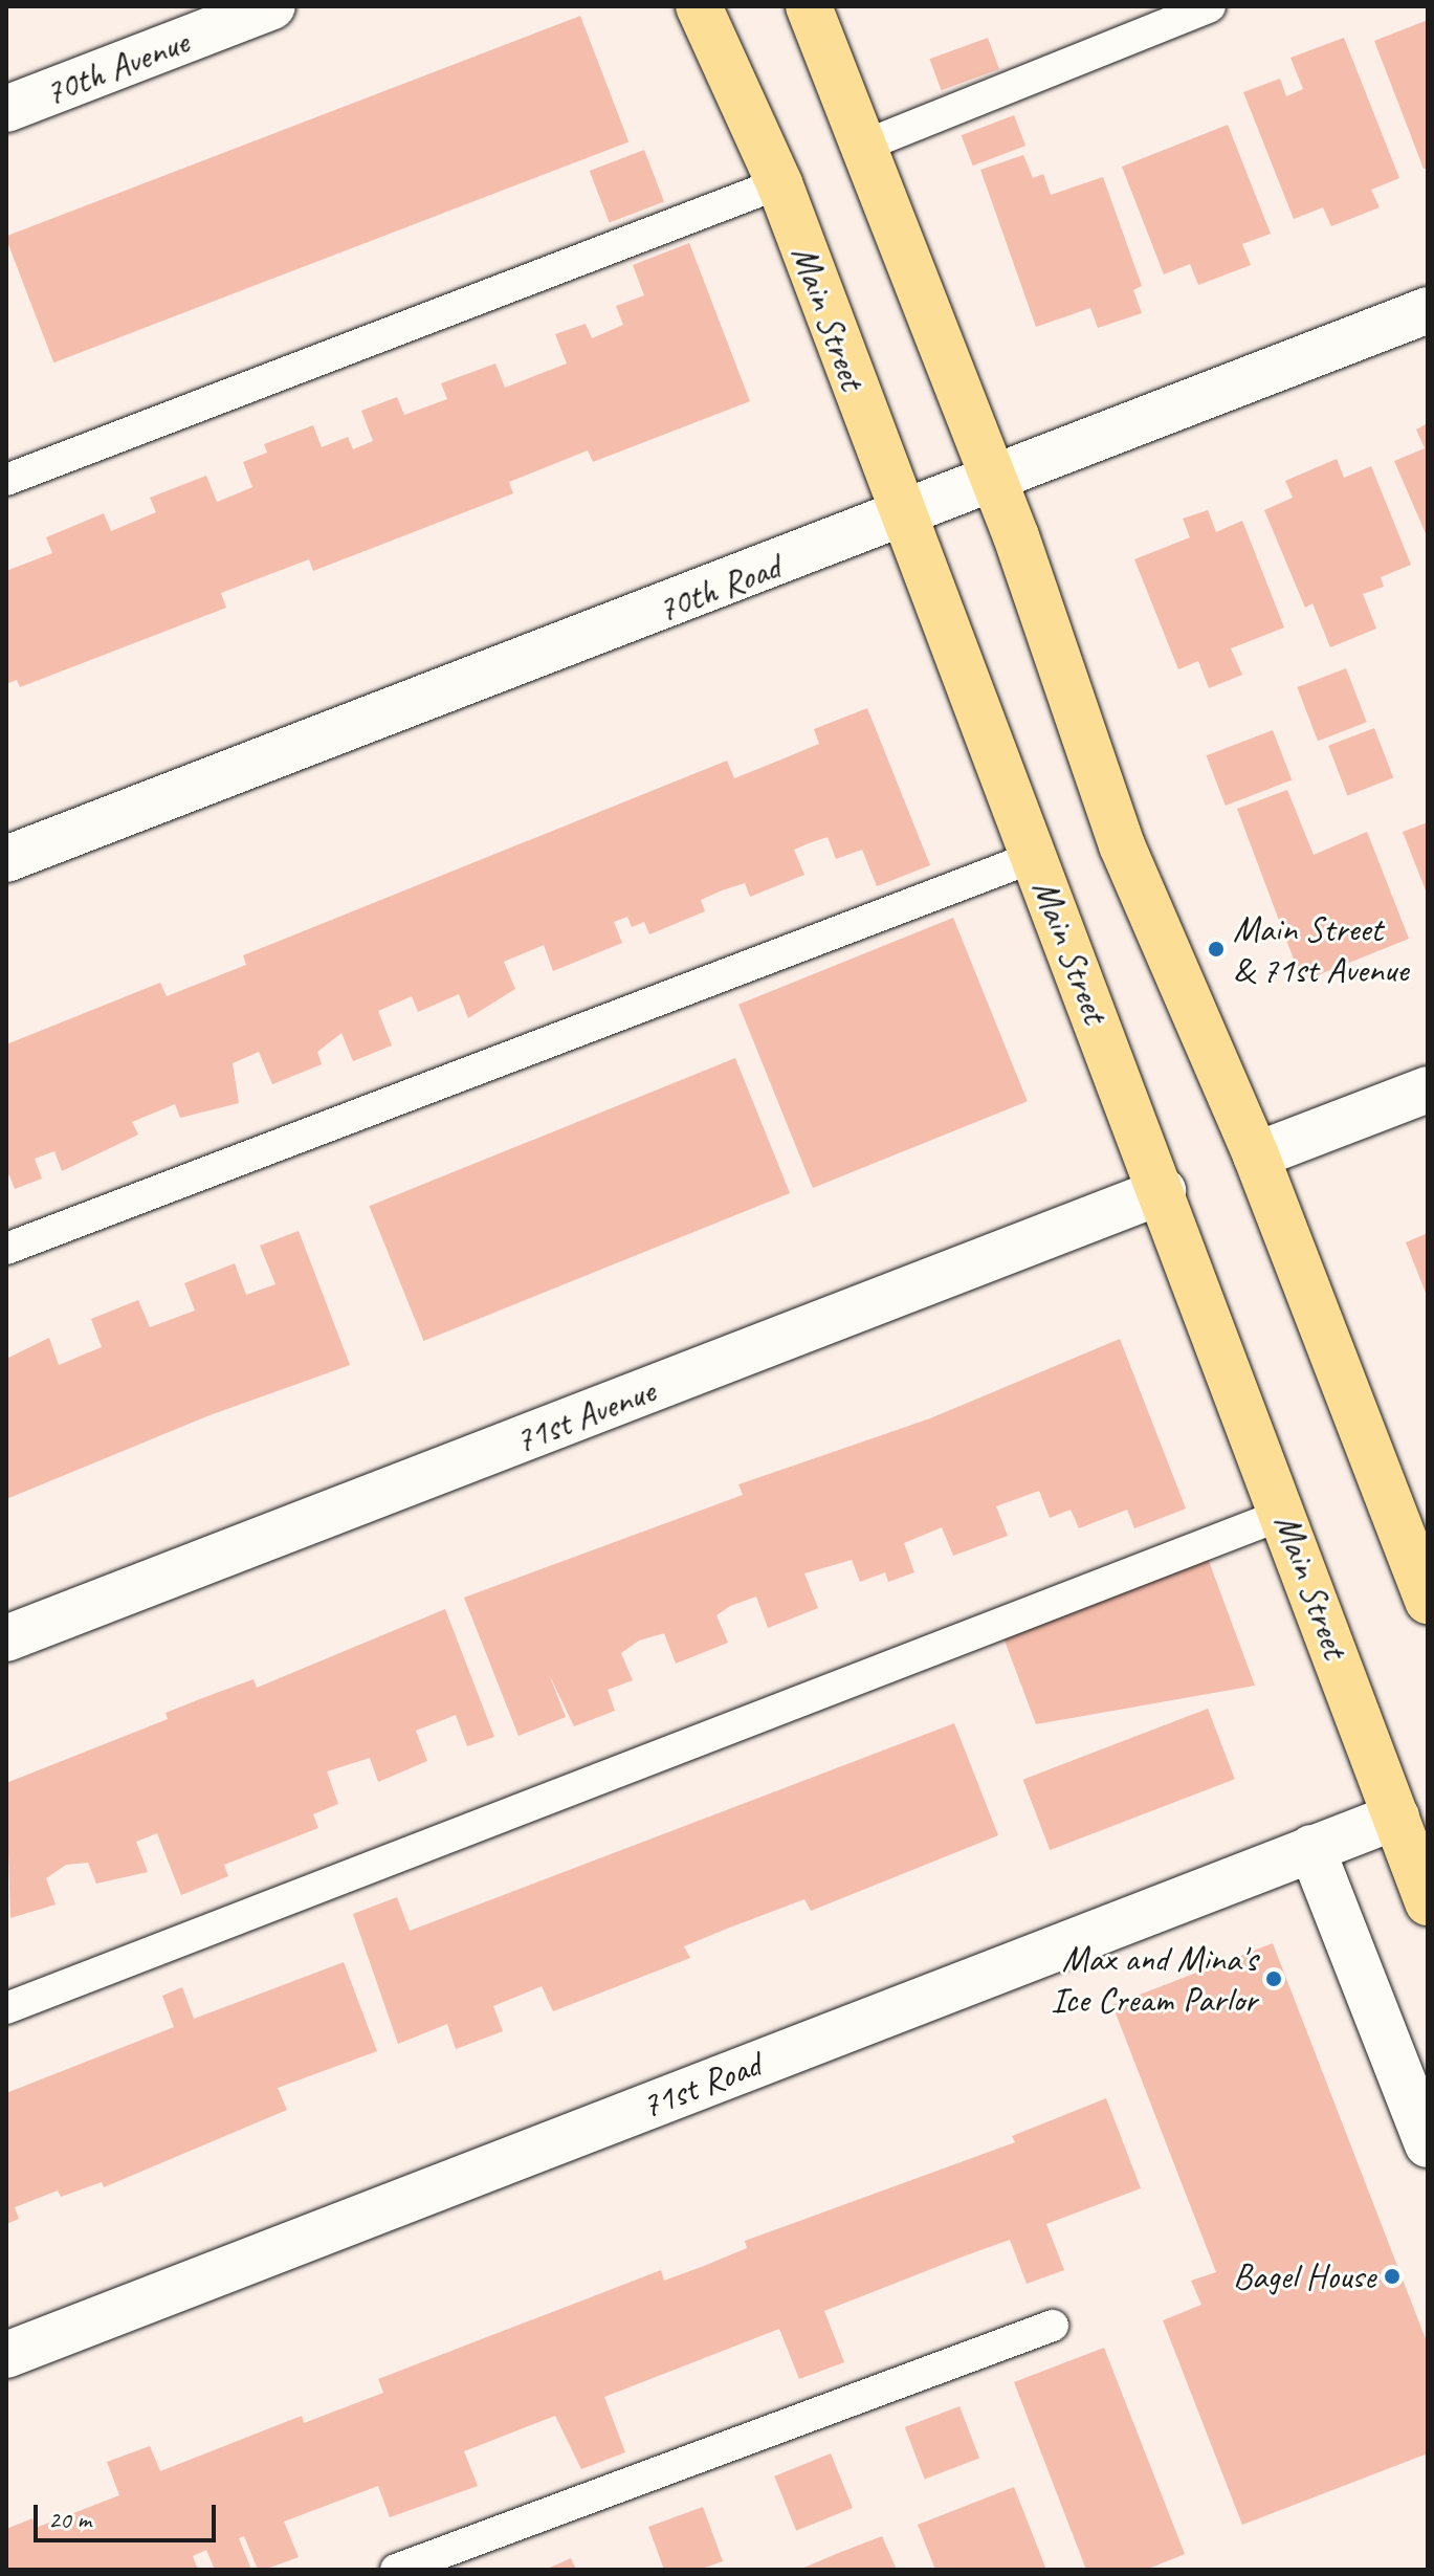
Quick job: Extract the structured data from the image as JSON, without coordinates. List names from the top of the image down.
{
  "streets": {
    "main road": ["Main Street"],
    "street": [
      "70th Avenue",
      "70th Road",
      "71st Avenue",
      "71st Road"
    ]
  },
  "crossings": [
    ["Main Street", "70th Road"],
    ["Main Street", "71st Avenue"],
    ["Main Street", "71st Road"]
  ],
  "places": ["Main Street & 71st Avenue", "Max and Mina's Ice Cream Parlor", "Bagel House"],
  "scale_bar": "20 m"
}
